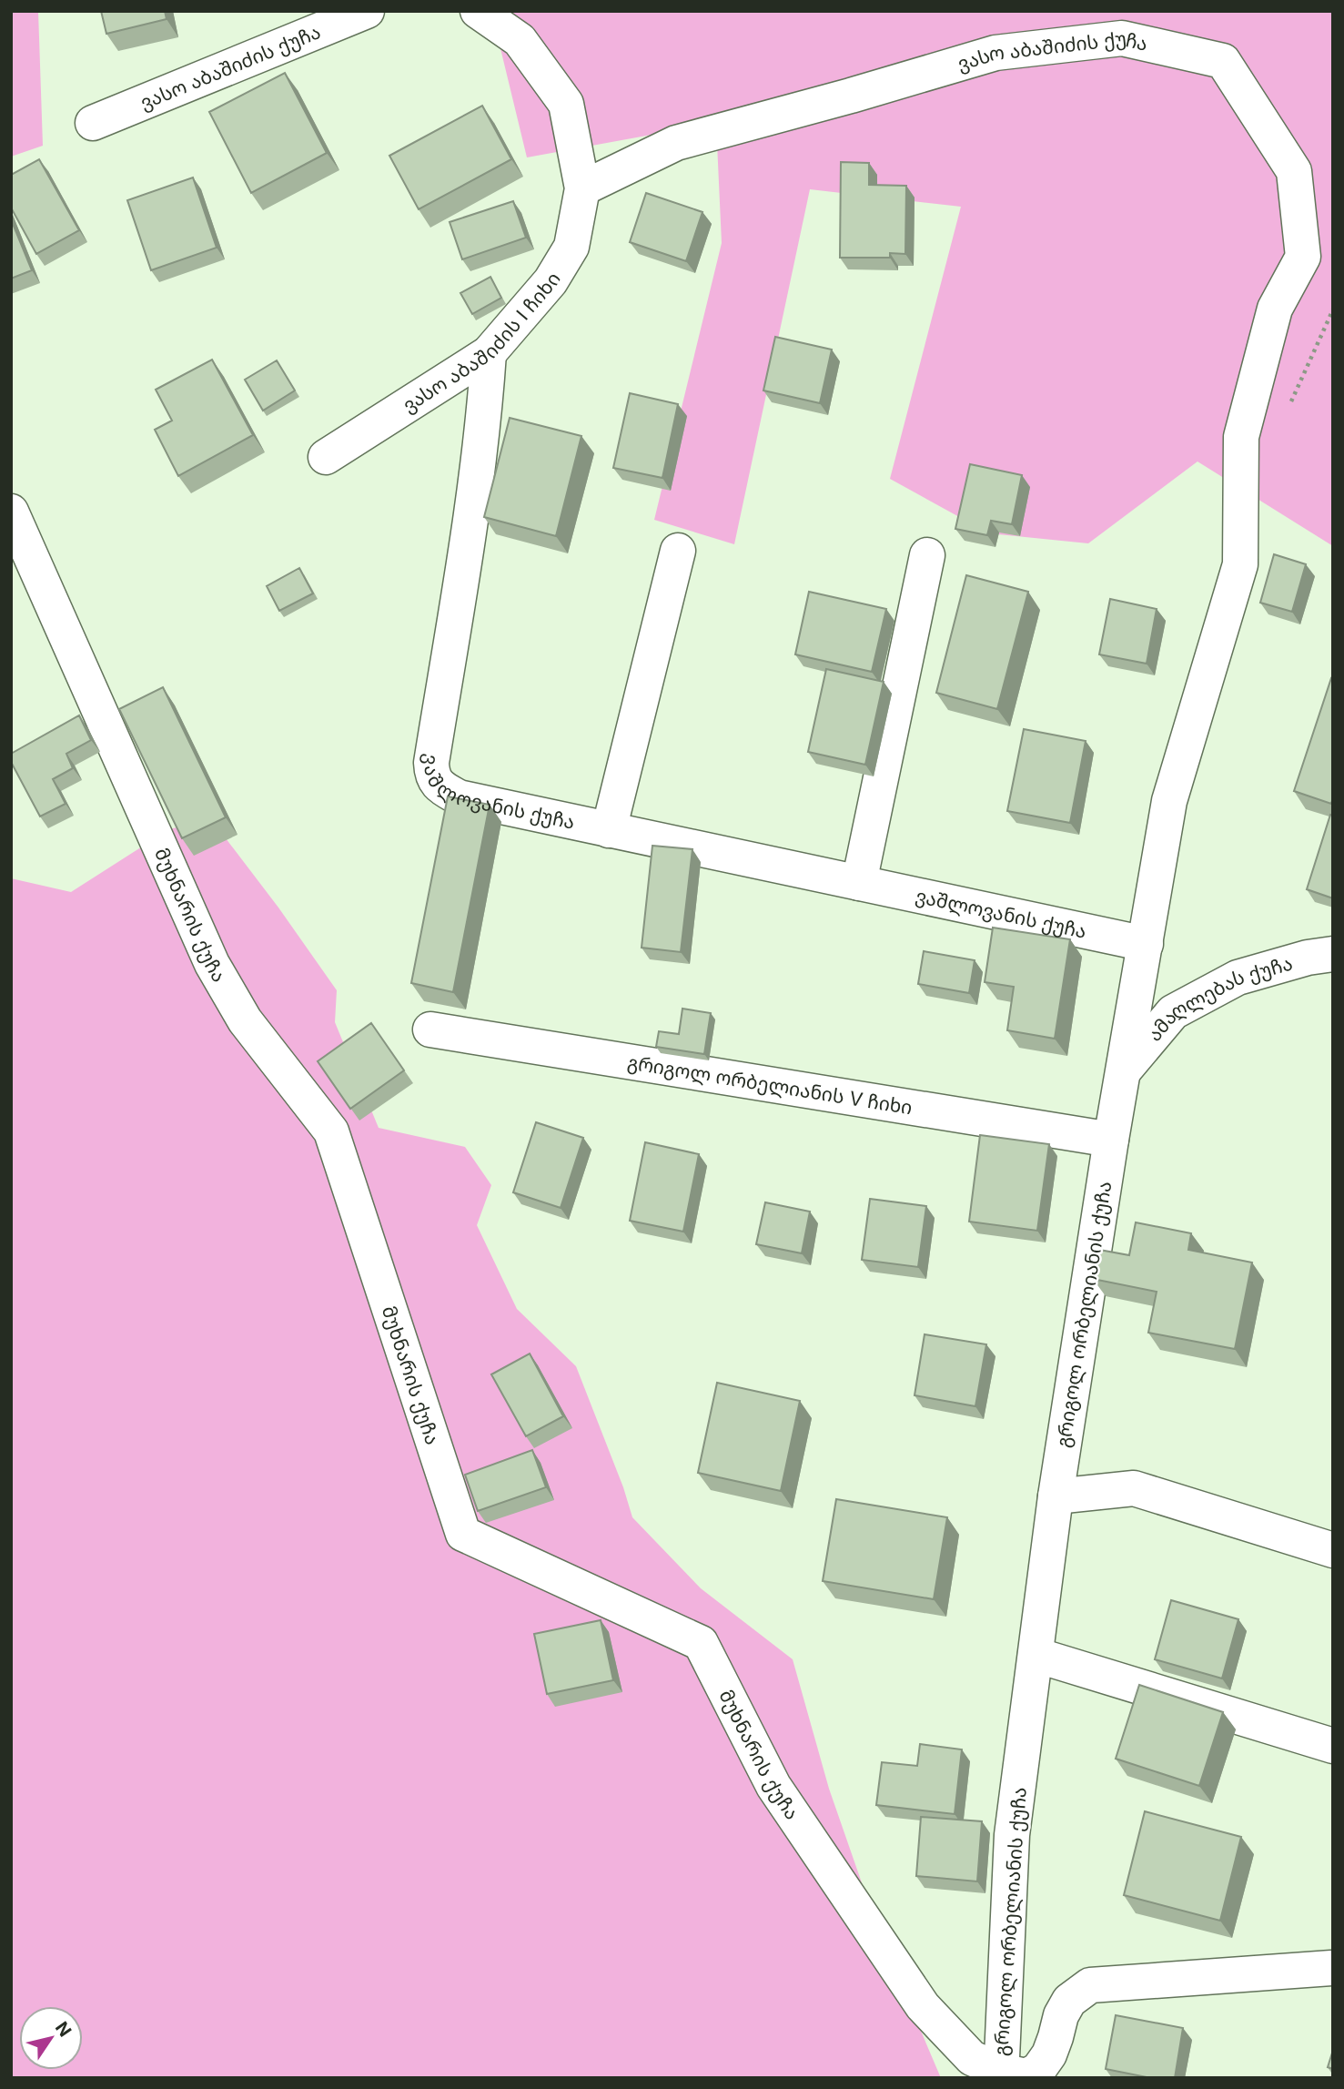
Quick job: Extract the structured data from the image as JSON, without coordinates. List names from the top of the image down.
{
  "streets": {
    "street": [
      "ვასო აბაშიძის ქუჩა",
      "ვასო აბაშიძის I ჩიხი",
      "ვაშლოვანის ქუჩა",
      "მუხნარის ქუჩა",
      "ამაღლებას ქუჩა",
      "გრიგოლ ორბელიანის V ჩიხი",
      "გრიგოლ ორბელიანის ქუჩა"
    ]
  },
  "crossings": [
    ["ვასო აბაშიძის ქუჩა", "ვასო აბაშიძის I ჩიხი"],
    ["ვასო აბაშიძის ქუჩა", "გრიგოლ ორბელიანის ქუჩა"],
    ["ვასო აბაშიძის I ჩიხი", "ვაშლოვანის ქუჩა"],
    ["ვაშლოვანის ქუჩა", "გრიგოლ ორბელიანის ქუჩა"],
    ["მუხნარის ქუჩა", "გრიგოლ ორბელიანის ქუჩა"],
    ["ამაღლებას ქუჩა", "გრიგოლ ორბელიანის ქუჩა"],
    ["გრიგოლ ორბელიანის V ჩიხი", "გრიგოლ ორბელიანის ქუჩა"]
  ],
  "north": "top right"
}
